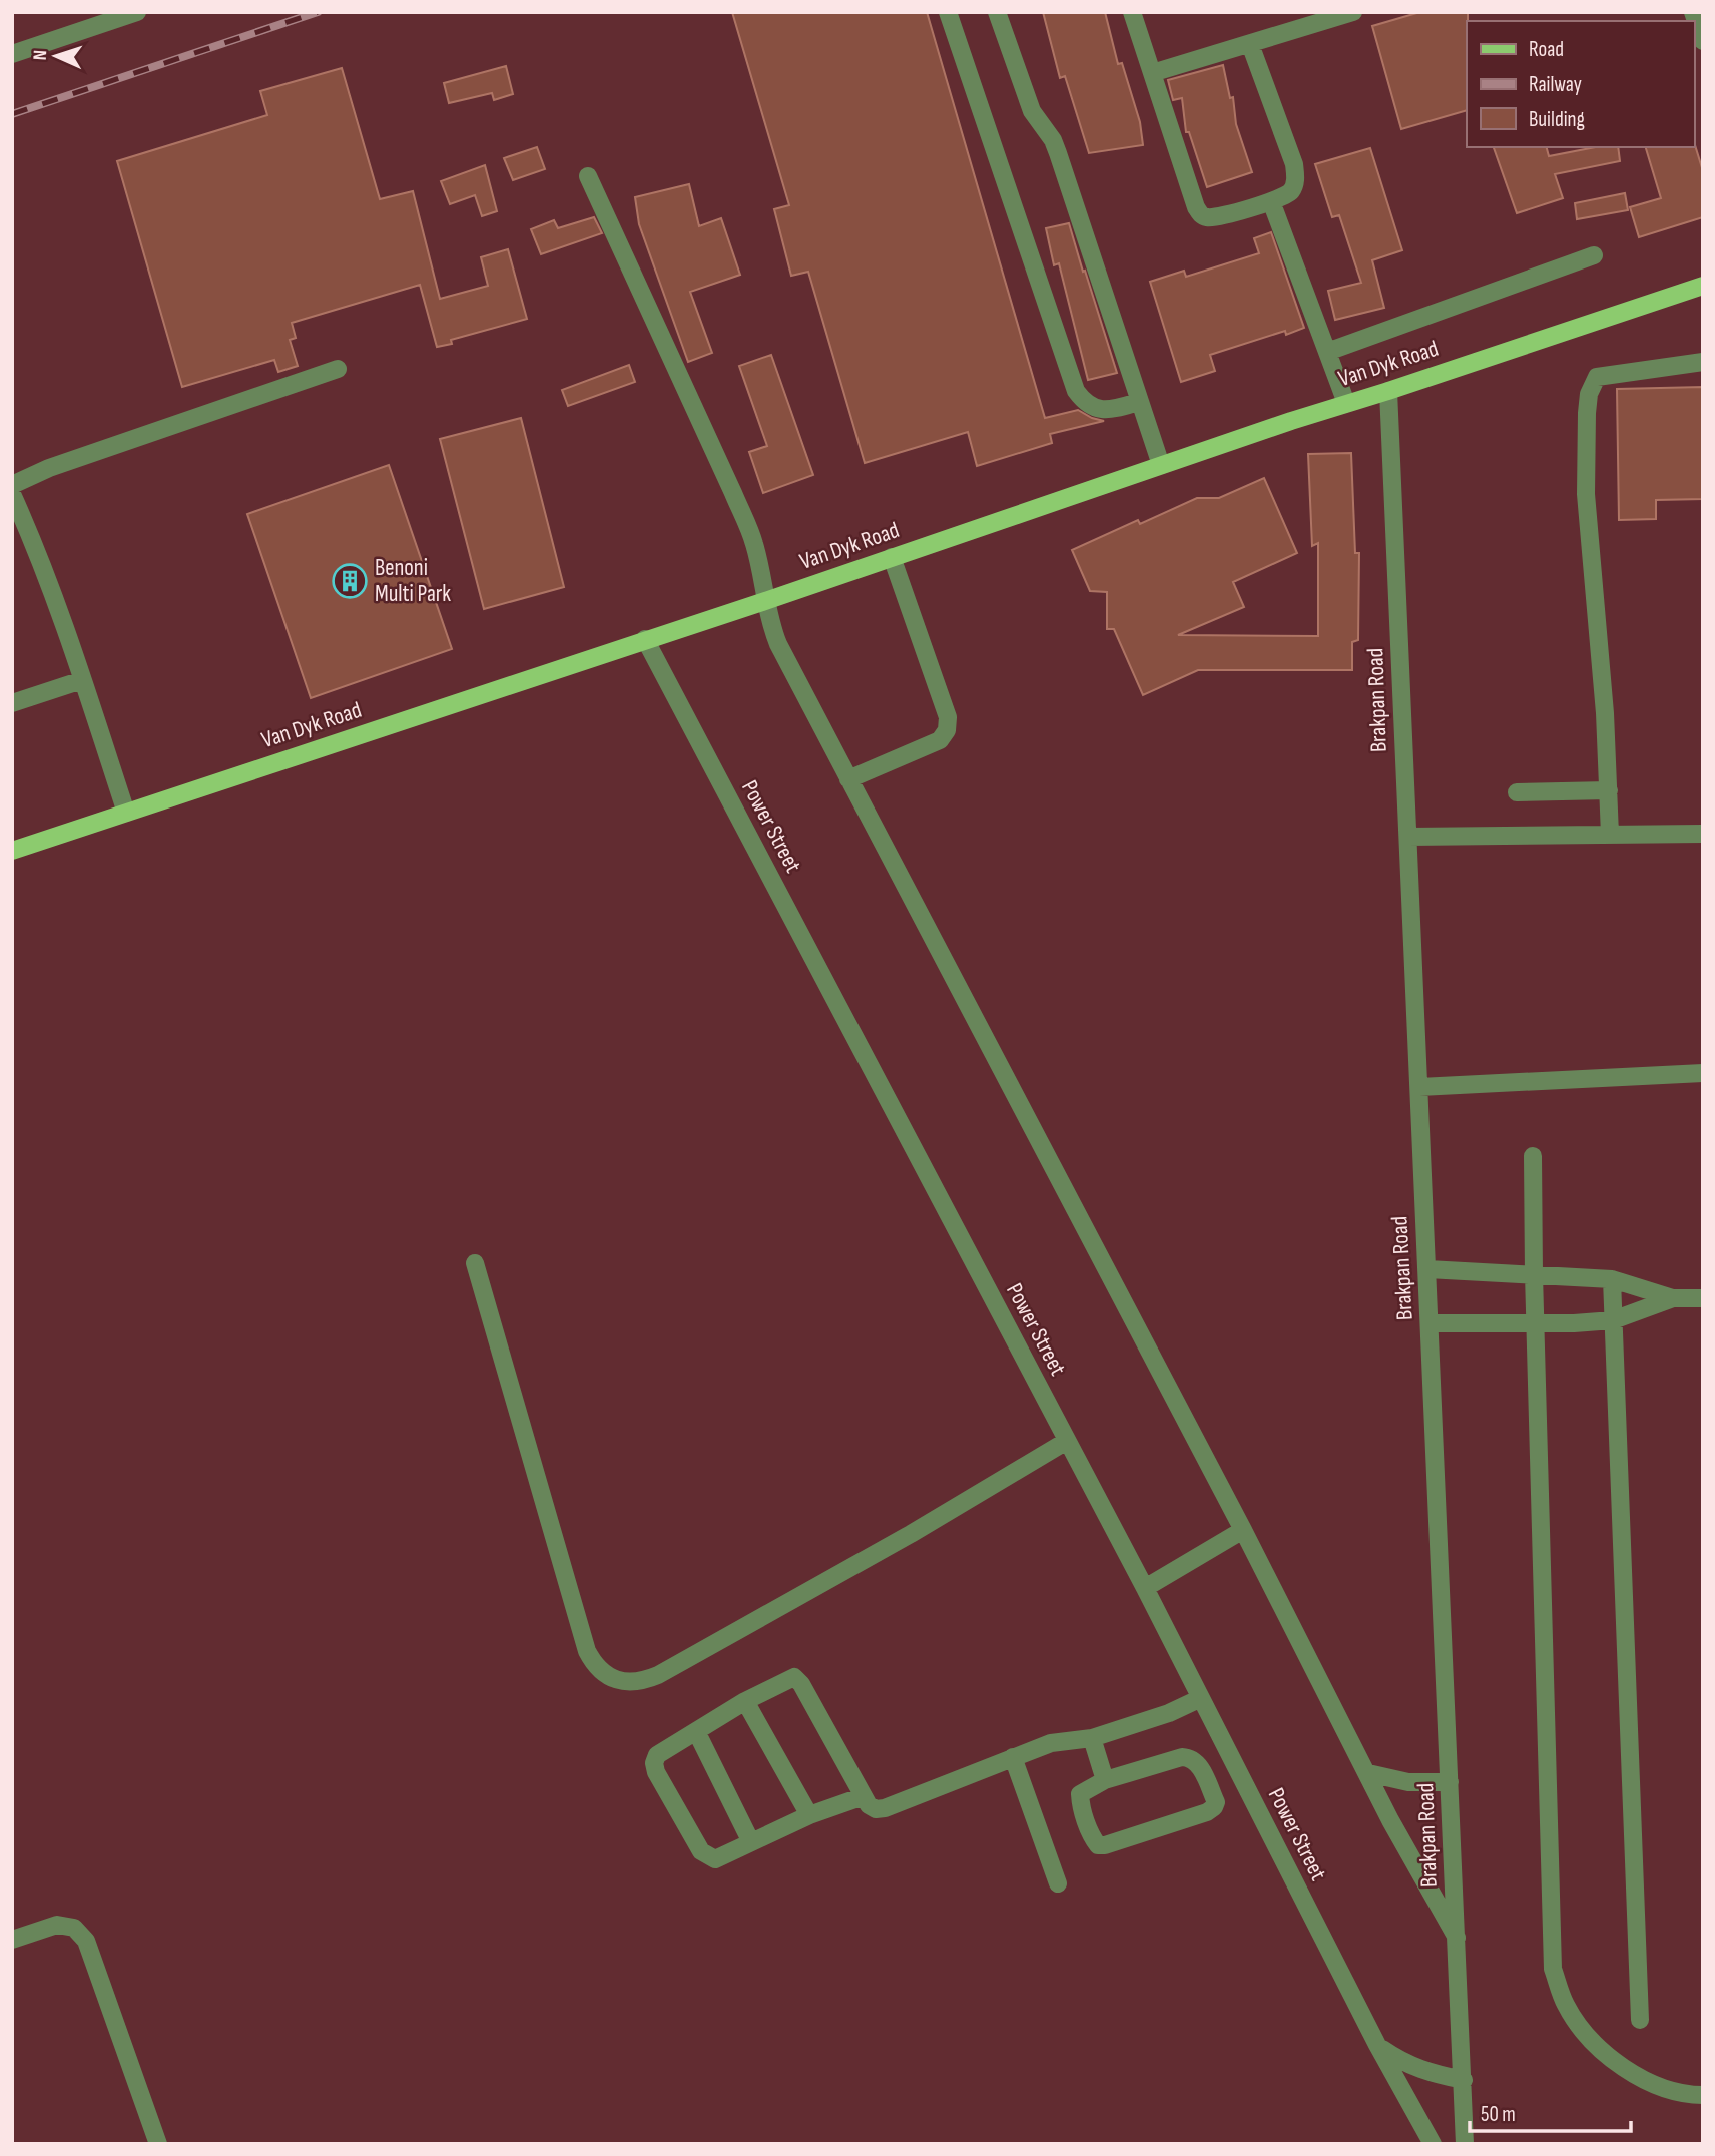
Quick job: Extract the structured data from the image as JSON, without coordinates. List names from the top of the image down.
{
  "streets": {
    "main road": ["Van Dyk Road"],
    "street": ["Brakpan Road", "Power Street"]
  },
  "crossings": [
    ["Van Dyk Road", "Brakpan Road"],
    ["Van Dyk Road", "Power Street"]
  ],
  "places": {
    "building": ["Benoni Multi Park"]
  },
  "legend": ["Road", "Railway", "Building"],
  "scale_bar": "50 m",
  "north": "left"
}
